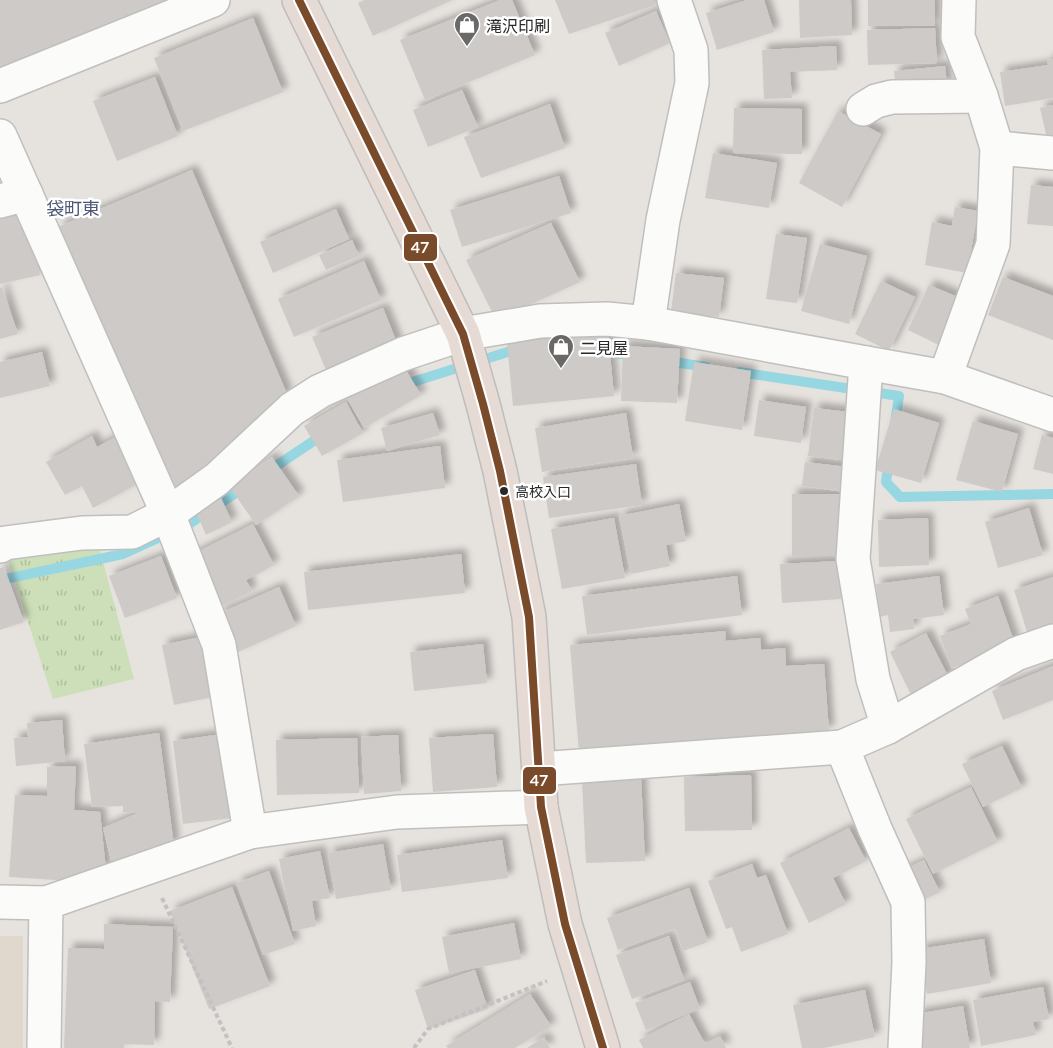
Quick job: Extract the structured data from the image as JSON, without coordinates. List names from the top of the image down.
{
  "districts": ["袋町東"],
  "places": {
    "shop": ["滝沢印刷", "二見屋"],
    "other": ["高校入口"]
  },
  "lines": ["transit line 47"]
}
